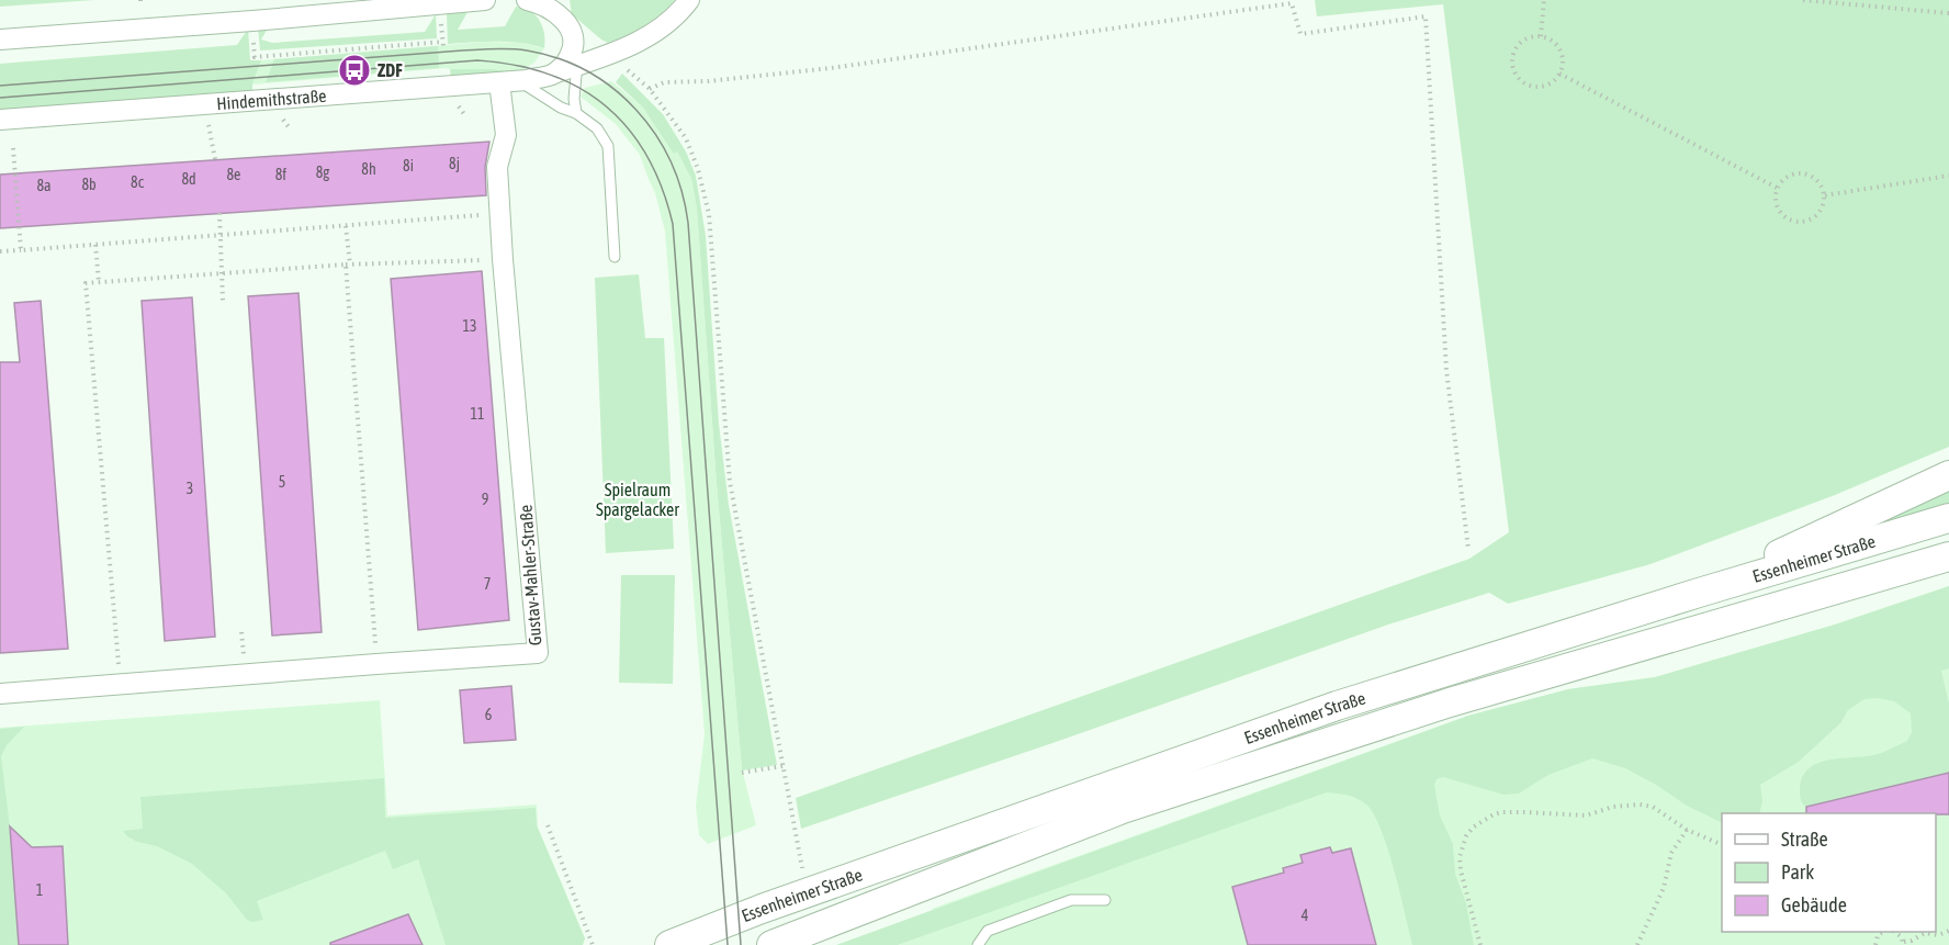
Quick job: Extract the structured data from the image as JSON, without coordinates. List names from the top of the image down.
{
  "streets": {
    "main road": ["Essenheimer Straße"],
    "street": ["Hindemithstraße", "Gustav-Mahler-Straße"]
  },
  "crossings": [
    ["Hindemithstraße", "Gustav-Mahler-Straße"]
  ],
  "parks": ["Spielraum Spargelacker"],
  "places": {
    "bus stop": ["ZDF"]
  },
  "house_numbers": [
    "8j",
    "8i",
    "8h",
    "8g",
    "8e",
    "8f",
    "8d",
    "8c",
    "8b",
    "8a",
    "13",
    "11",
    "5",
    "3",
    "9",
    "7",
    "6",
    "1",
    "4"
  ],
  "legend": ["Straße", "Park", "Gebäude"]
}
